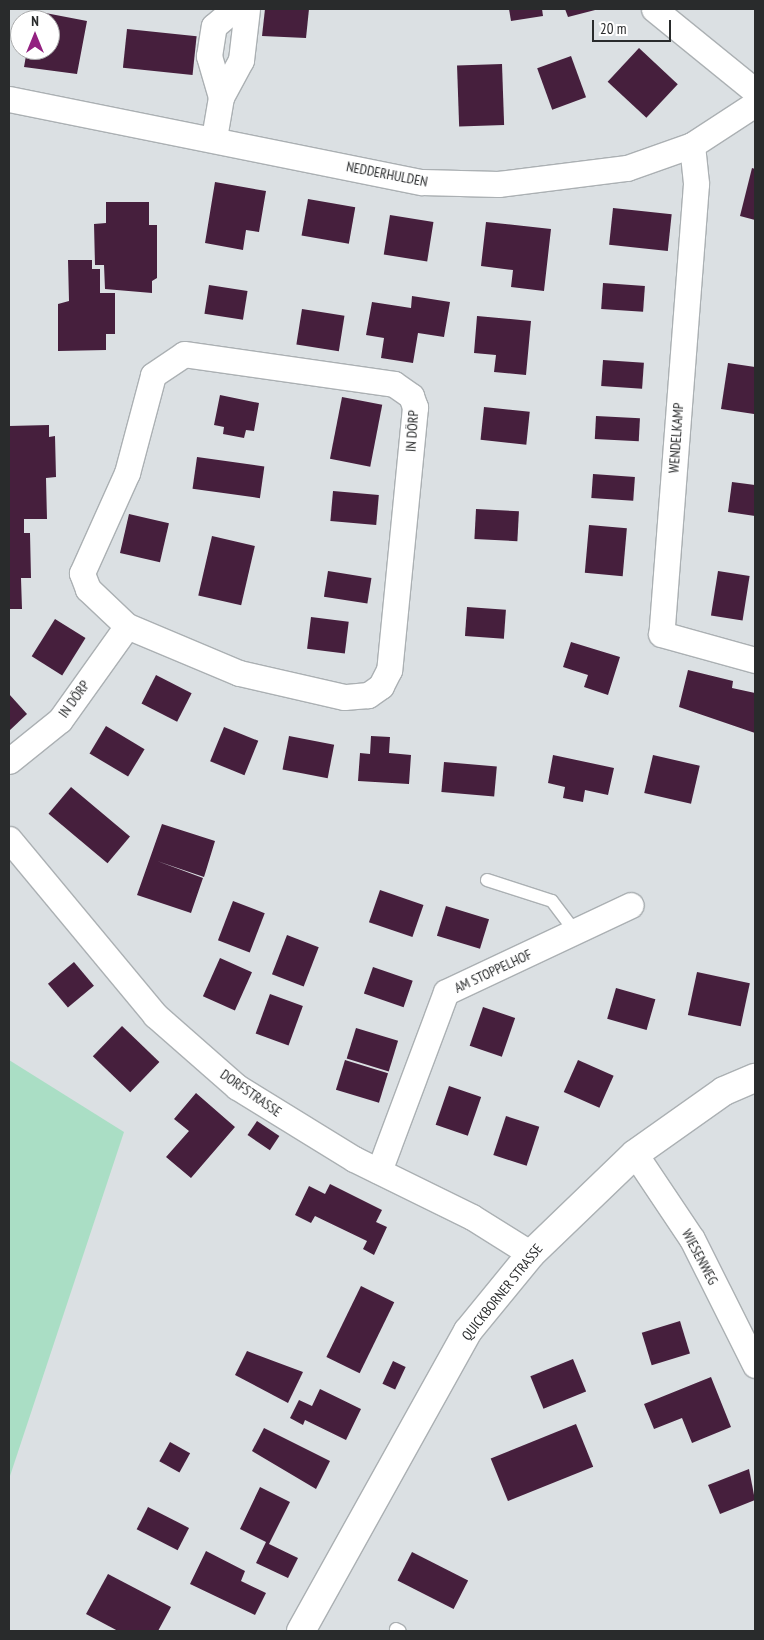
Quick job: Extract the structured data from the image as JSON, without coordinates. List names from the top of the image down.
{
  "streets": {
    "main road": ["QUICKBORNER STRASSE"],
    "street": [
      "NEDDERHULDEN",
      "IN DÖRP",
      "WENDELKAMP",
      "AM STOPPELHOF",
      "DORFSTRASSE",
      "WIESENWEG"
    ]
  },
  "crossings": [
    ["NEDDERHULDEN", "WENDELKAMP"],
    ["AM STOPPELHOF", "DORFSTRASSE"],
    ["DORFSTRASSE", "QUICKBORNER STRASSE"],
    ["WIESENWEG", "QUICKBORNER STRASSE"]
  ],
  "scale_bar": "20 m",
  "north": "top"
}
